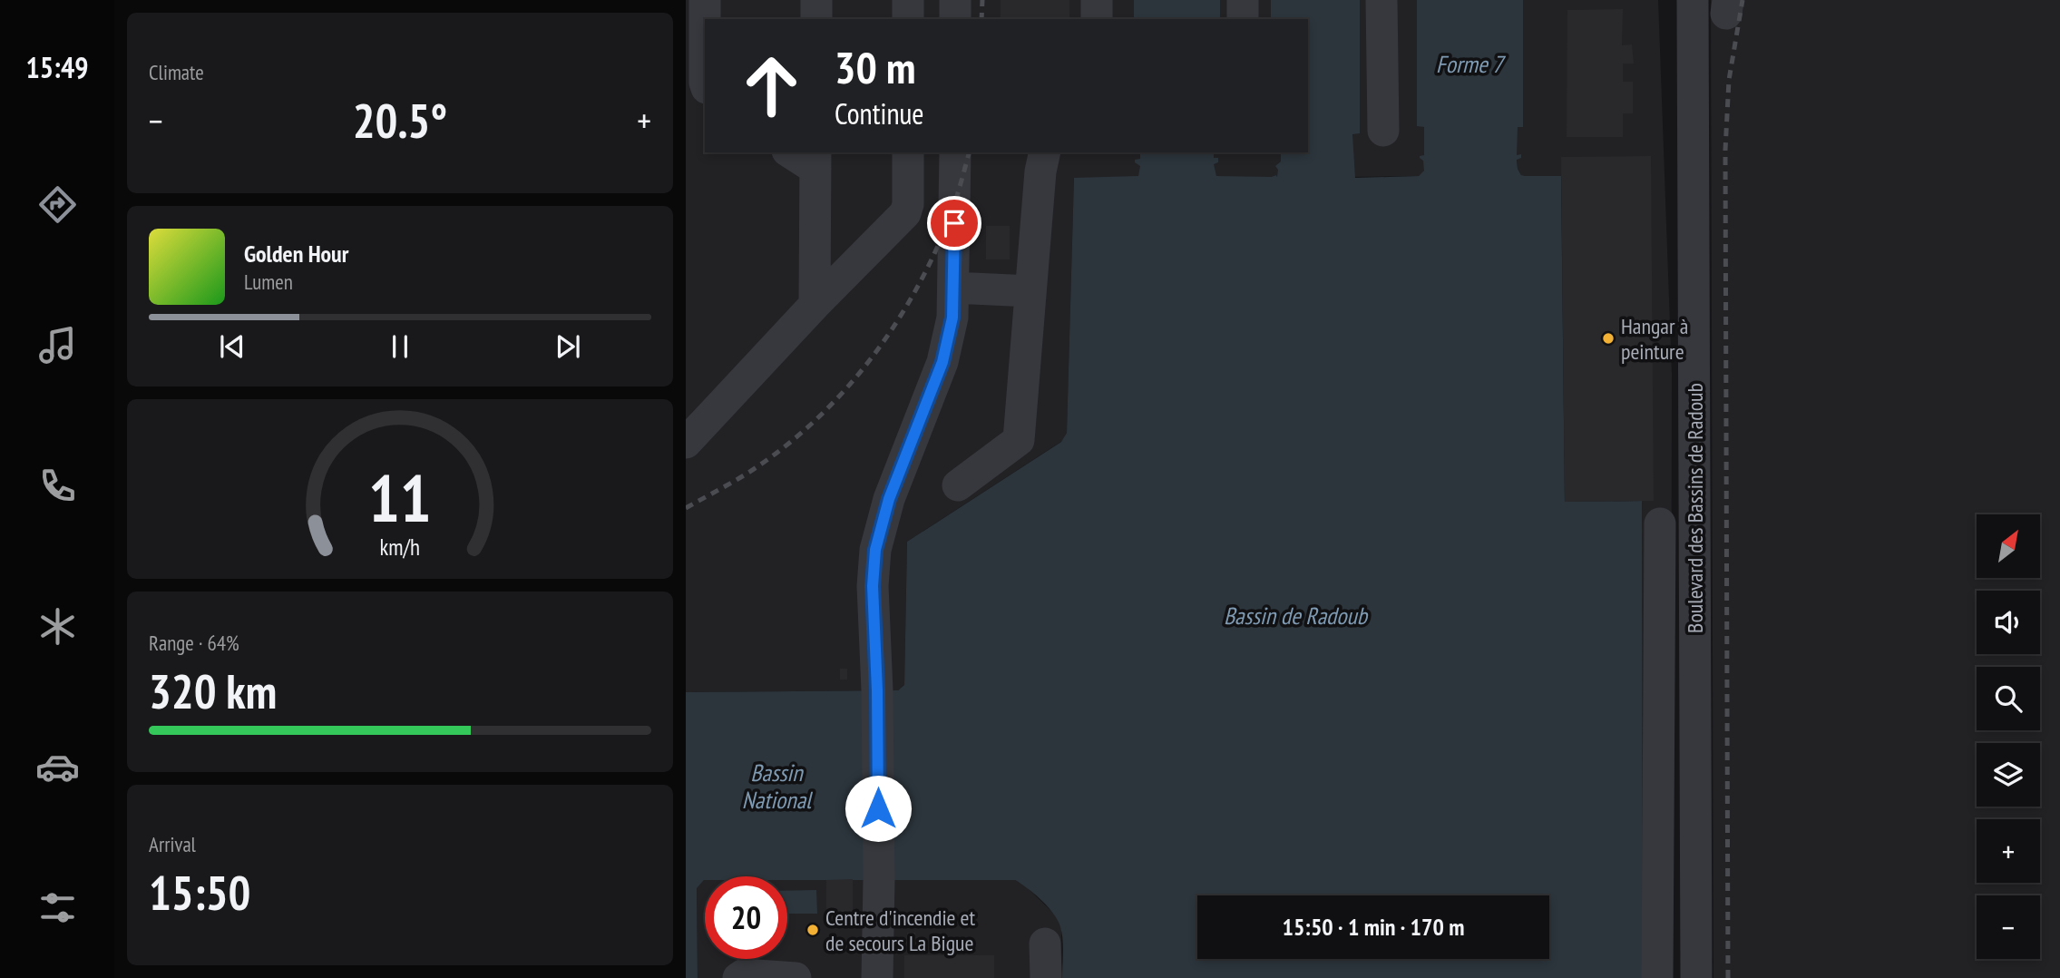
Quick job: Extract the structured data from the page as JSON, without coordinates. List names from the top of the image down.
{
  "streets": {
    "street": ["Boulevard des Bassins de Radoub"]
  },
  "water": ["Forme 7", "Bassin de Radoub", "Bassin National"],
  "places": ["Hangar à peinture", "Centre d'incendie et de secours La Bigue"],
  "north": "top right",
  "page": {
    "tabs": "15:49",
    "tile": [
      "Climate",
      ["Range · 64%", "320 km"],
      ["Arrival", "15:50"]
    ],
    "turn": ["30 m", "Continue"],
    "heat": ["−", "20.5°", "+"],
    "song": ["Golden Hour", "Lumen"],
    "map_buttons": ["+", "−"],
    "limit": "20",
    "trip": "15:50 · 1 min · 170 m",
    "gauge": ["11", "km/h"]
  }
}
